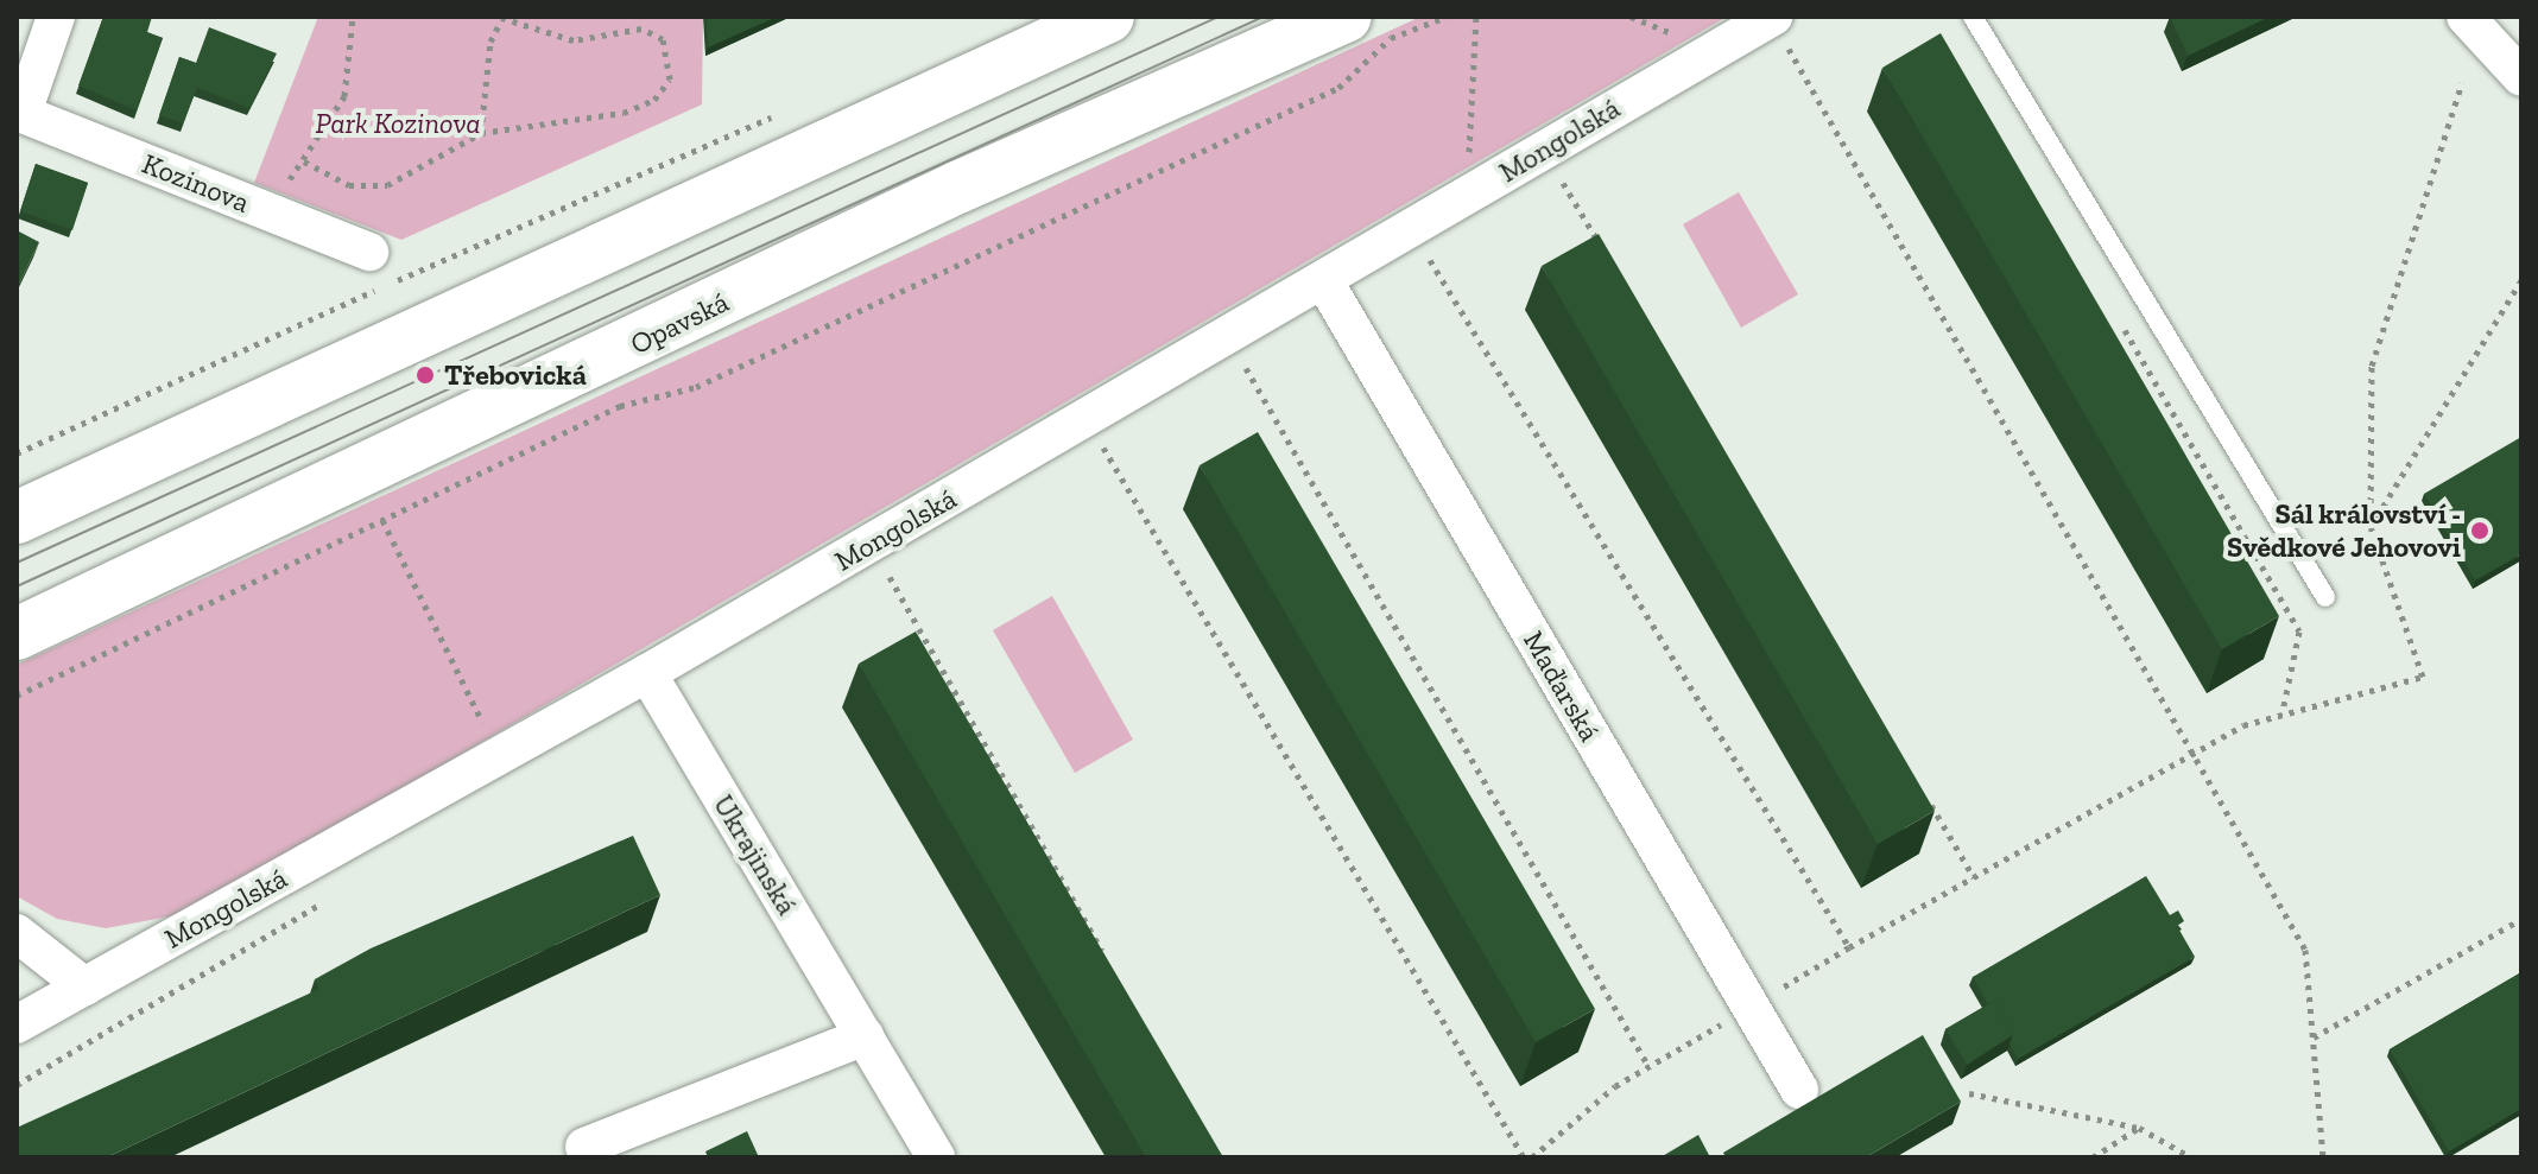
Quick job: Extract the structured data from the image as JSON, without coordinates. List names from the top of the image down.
{
  "streets": {
    "main road": ["Opavská"],
    "street": [
      "Mongolská",
      "Kozinova",
      "Maďarská",
      "Ukrajinská"
    ]
  },
  "crossings": [
    ["Mongolská", "Maďarská"],
    ["Mongolská", "Ukrajinská"]
  ],
  "parks": ["Park Kozinova"],
  "places": ["Třebovická", "Sál království - Svědkové Jehovovi"]
}
